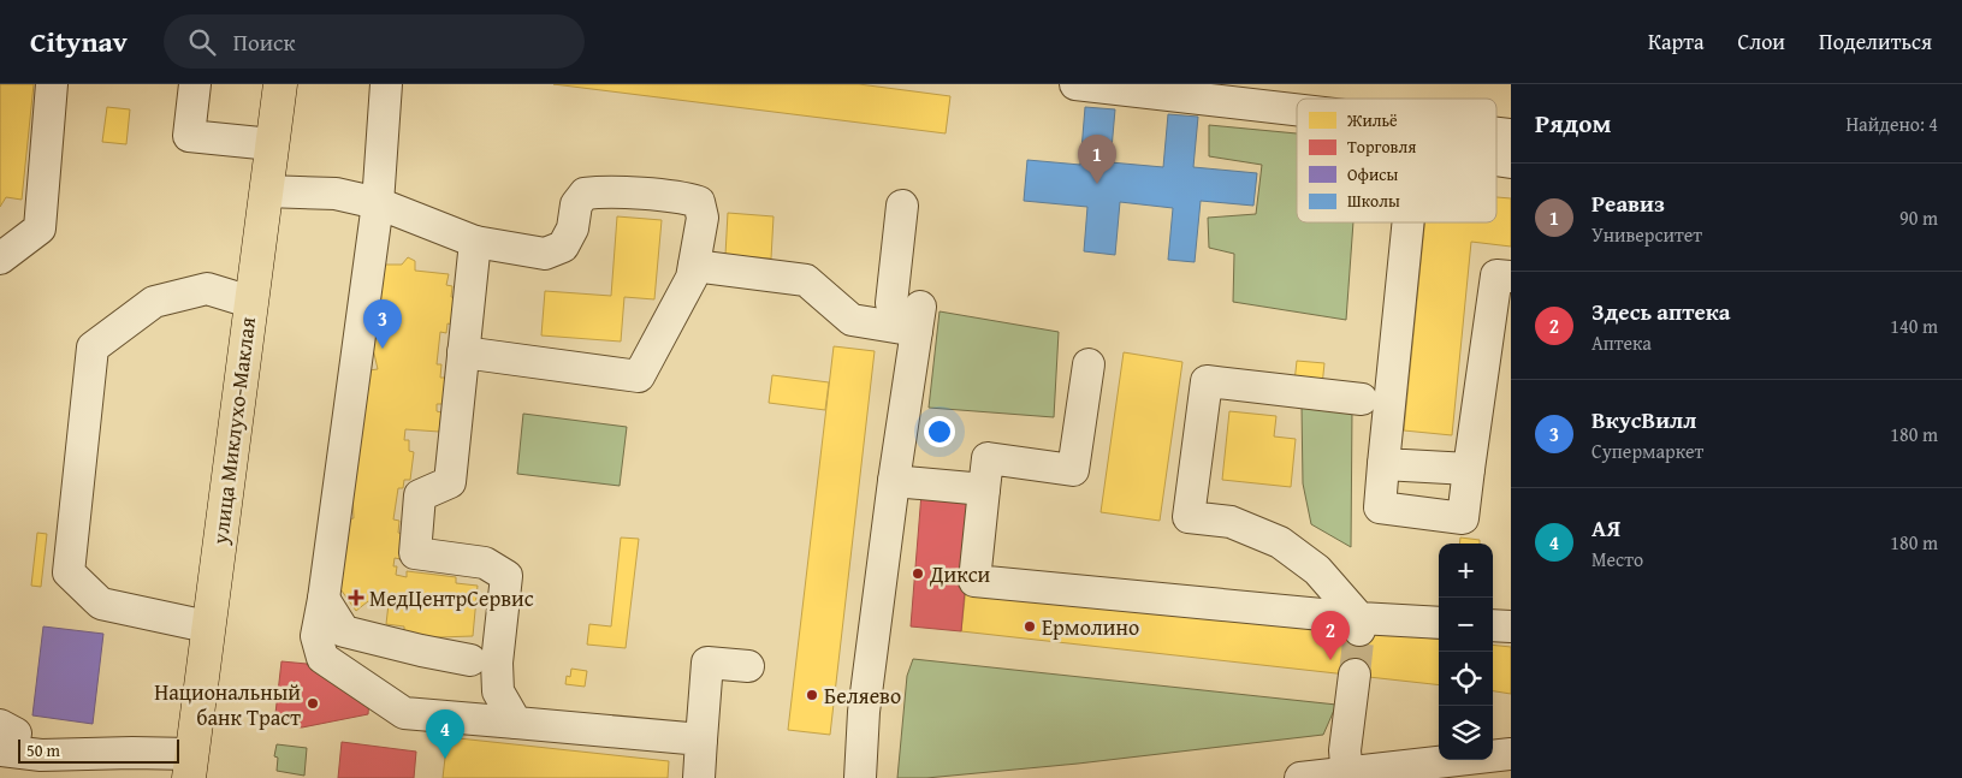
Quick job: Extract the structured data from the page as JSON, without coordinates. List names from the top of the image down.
{
  "streets": {
    "main road": ["улица Миклухо-Маклая"]
  },
  "places": {
    "other": [
      "Дикси",
      "Ермолино",
      "Беляево",
      "Национальный банк Траст"
    ],
    "health": ["МедЦентрСервис"]
  },
  "legend": [
    "Жильё",
    "Торговля",
    "Офисы",
    "Школы"
  ],
  "scale_bar": "50 m",
  "page": {
    "header": "Citynav",
    "search": "Поиск",
    "nav": ["Карта", "Слои", "Поделиться"],
    "heading": ["Рядом", "Найдено: 4"],
    "pins": [
      "1",
      "3",
      "2",
      "4"
    ],
    "list": [
      {
        "mark": "1",
        "name": "Реавиз",
        "note": "Университет",
        "value": "90 m"
      },
      {
        "mark": "2",
        "name": "Здесь аптека",
        "note": "Аптека",
        "value": "140 m"
      },
      {
        "mark": "3",
        "name": "ВкусВилл",
        "note": "Супермаркет",
        "value": "180 m"
      },
      {
        "mark": "4",
        "name": "АЯ",
        "note": "Место",
        "value": "180 m"
      }
    ],
    "map_buttons": ["+", "−"],
    "scale": "50 m"
  }
}
